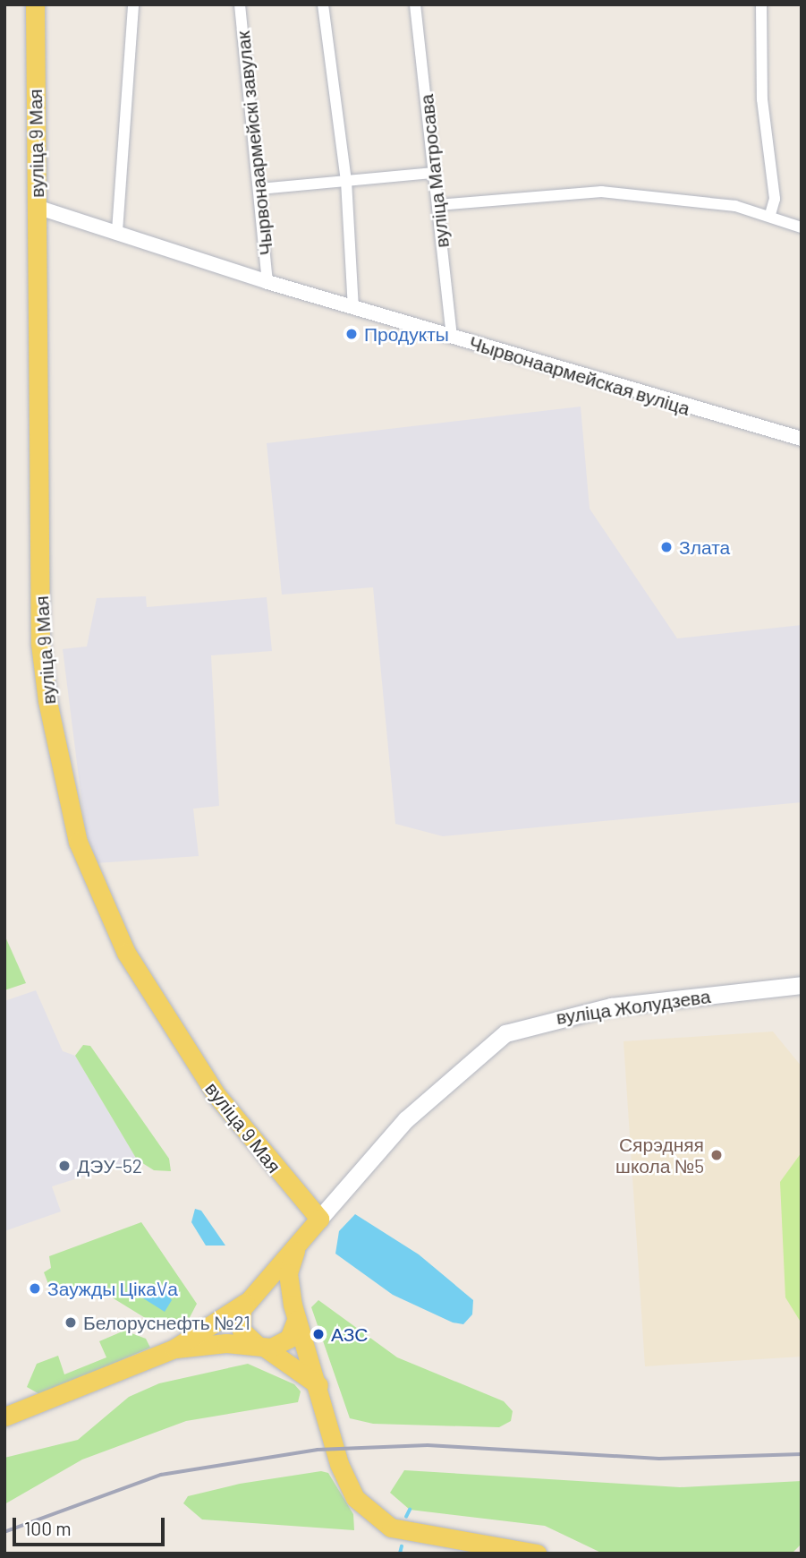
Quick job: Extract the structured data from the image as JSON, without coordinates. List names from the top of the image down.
{
  "streets": {
    "main road": ["вуліца 9 Мая", "вуліца Жолудзева"],
    "street": ["Чырвонаармейскі завулак", "вуліца Матросава", "Чырвонаармейская вуліца"]
  },
  "crossings": [
    ["вуліца 9 Мая", "Чырвонаармейская вуліца"],
    ["вуліца 9 Мая", "вуліца Жолудзева"],
    ["Чырвонаармейскі завулак", "Чырвонаармейская вуліца"],
    ["вуліца Матросава", "Чырвонаармейская вуліца"]
  ],
  "places": [
    "Продукты",
    "Злата",
    "Сярэдняя школа №5",
    "ДЭУ-52",
    "Заужды ЦікаVа",
    "Белоруснефть №21",
    "АЗС"
  ],
  "scale_bar": "100 m"
}
